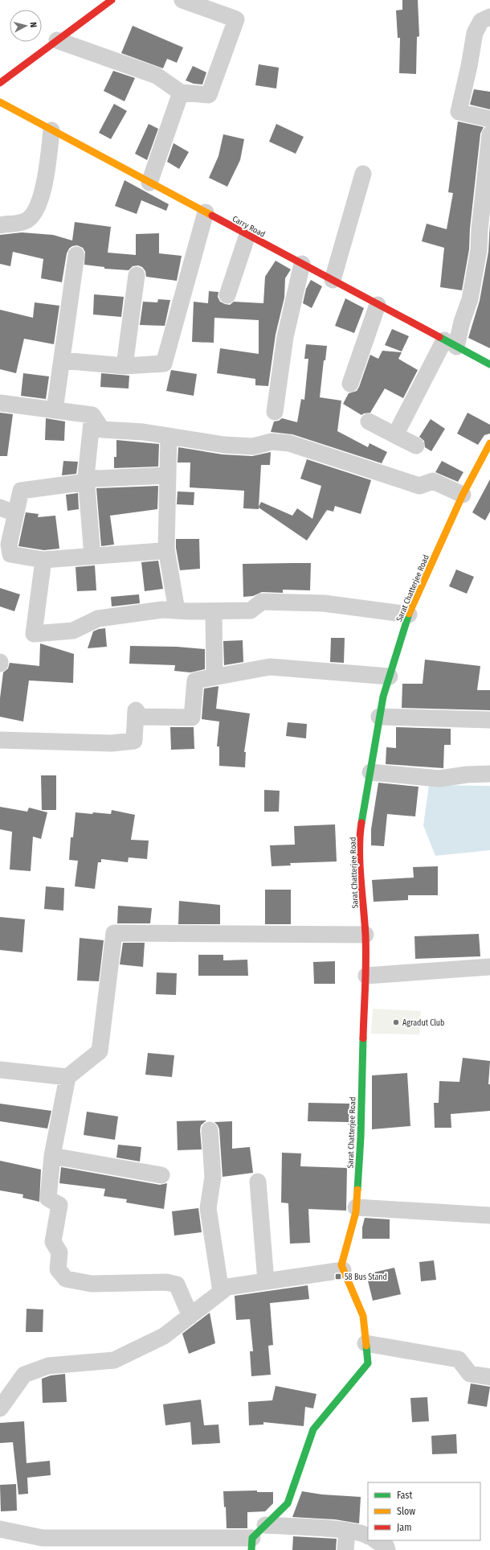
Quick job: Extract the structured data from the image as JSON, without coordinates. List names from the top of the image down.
{
  "streets": {
    "main road": ["Carry Road", "Sarat Chatterjee Road"]
  },
  "places": {
    "other": ["Agradut Club"],
    "transit": ["58 Bus Stand"]
  },
  "legend": ["Fast", "Slow", "Jam"],
  "north": "right"
}
